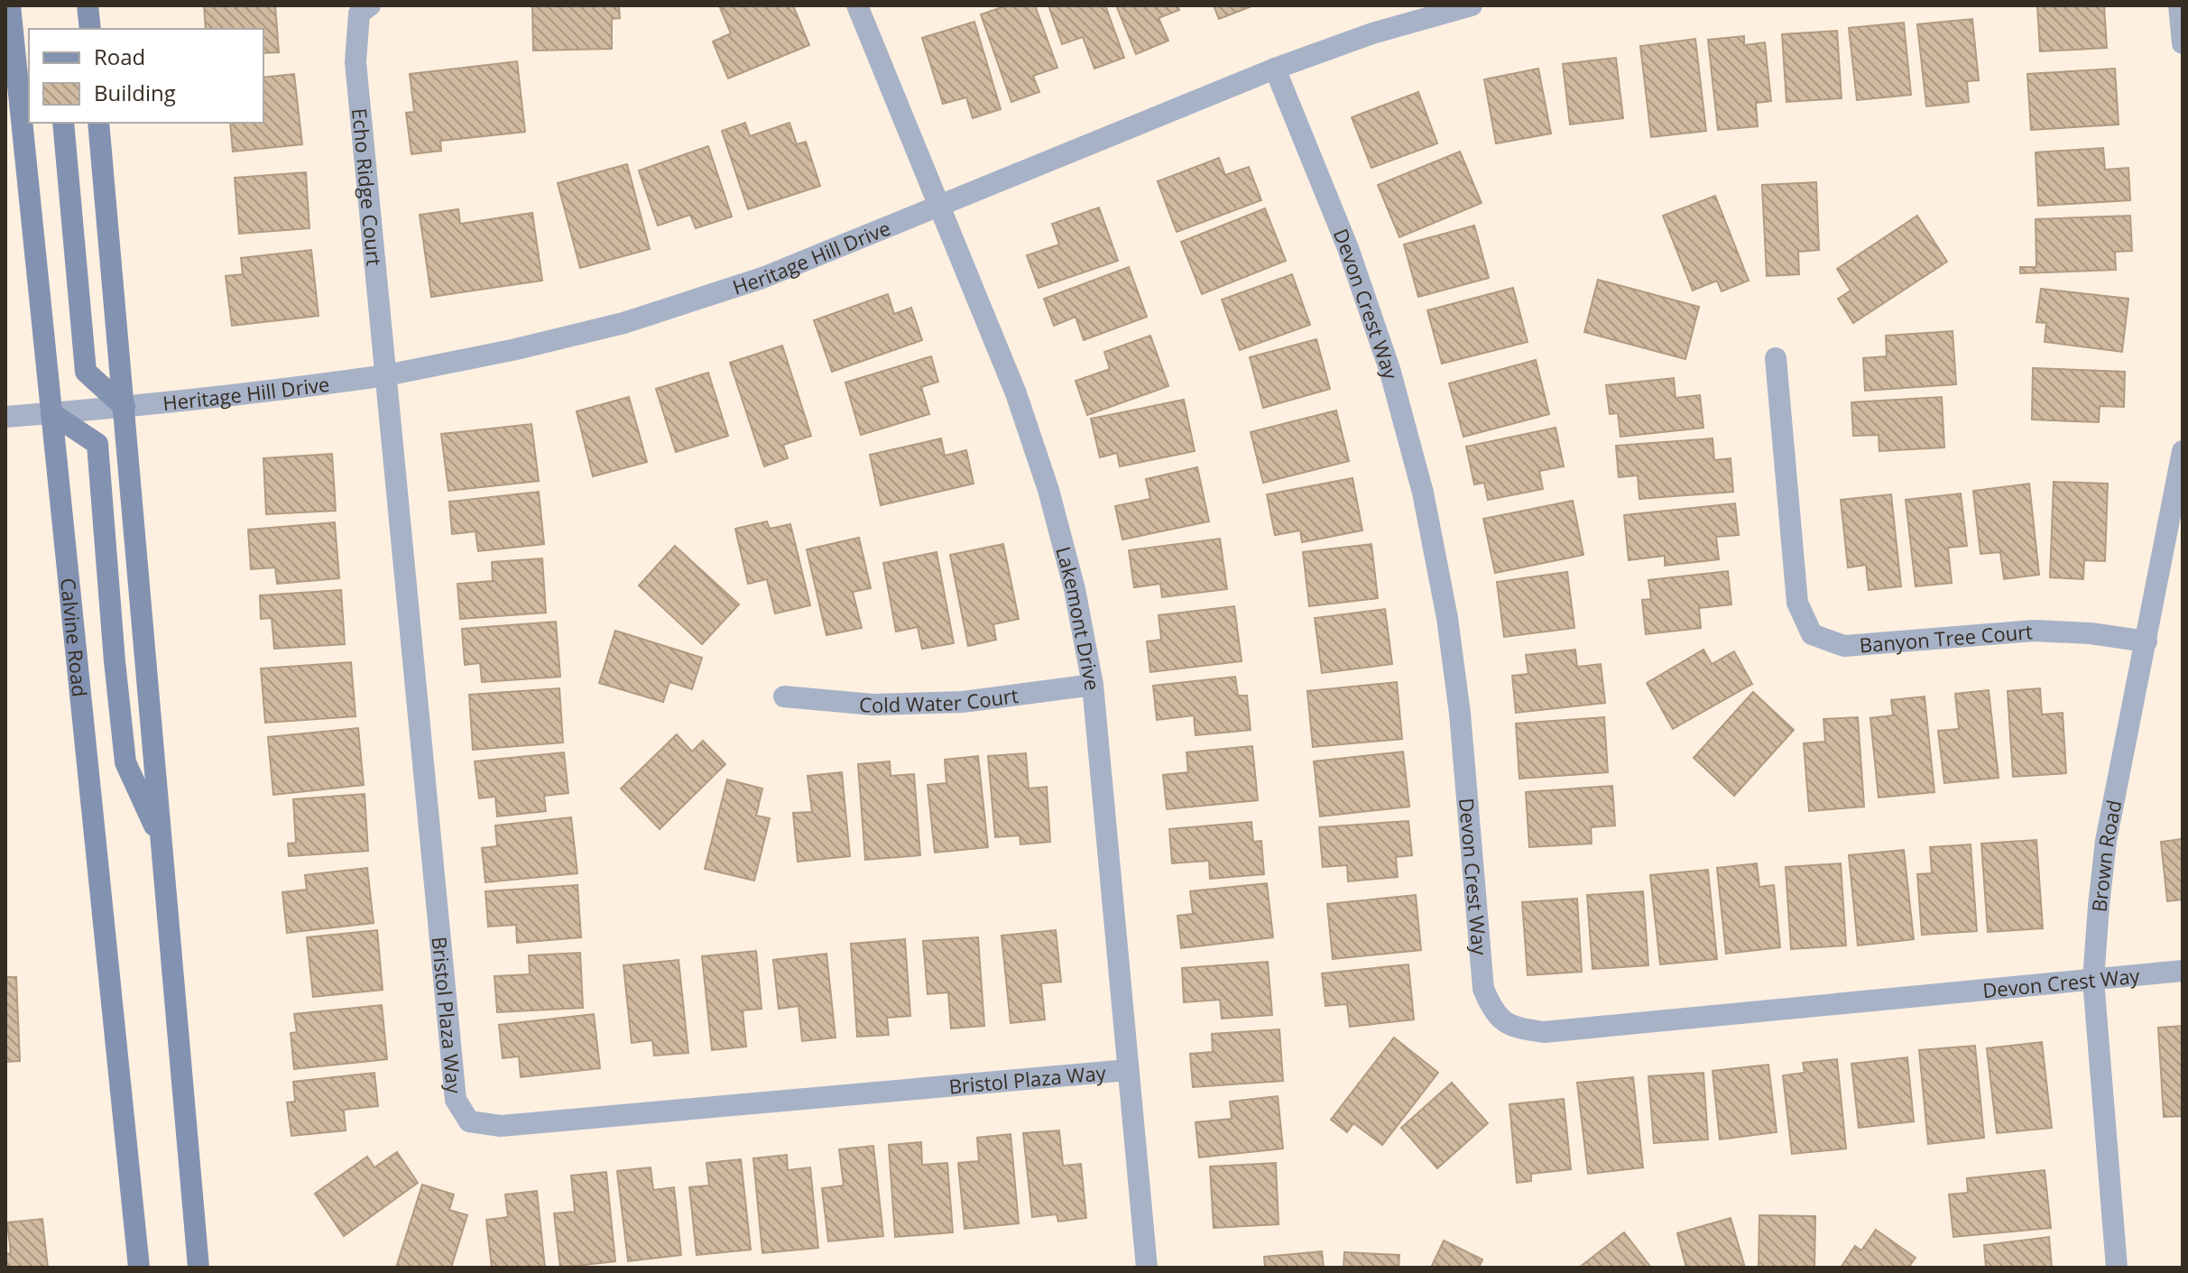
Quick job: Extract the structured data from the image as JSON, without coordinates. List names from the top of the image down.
{
  "streets": {
    "main road": ["Calvine Road"],
    "street": [
      "Echo Ridge Court",
      "Heritage Hill Drive",
      "Devon Crest Way",
      "Lakemont Drive",
      "Banyon Tree Court",
      "Cold Water Court",
      "Brown Road",
      "Bristol Plaza Way"
    ]
  },
  "crossings": [
    ["Echo Ridge Court", "Heritage Hill Drive"],
    ["Echo Ridge Court", "Bristol Plaza Way"],
    ["Heritage Hill Drive", "Devon Crest Way"],
    ["Heritage Hill Drive", "Lakemont Drive"],
    ["Heritage Hill Drive", "Calvine Road"],
    ["Heritage Hill Drive", "Bristol Plaza Way"],
    ["Devon Crest Way", "Brown Road"],
    ["Lakemont Drive", "Cold Water Court"],
    ["Lakemont Drive", "Bristol Plaza Way"],
    ["Banyon Tree Court", "Brown Road"]
  ],
  "legend": ["Road", "Building"]
}
